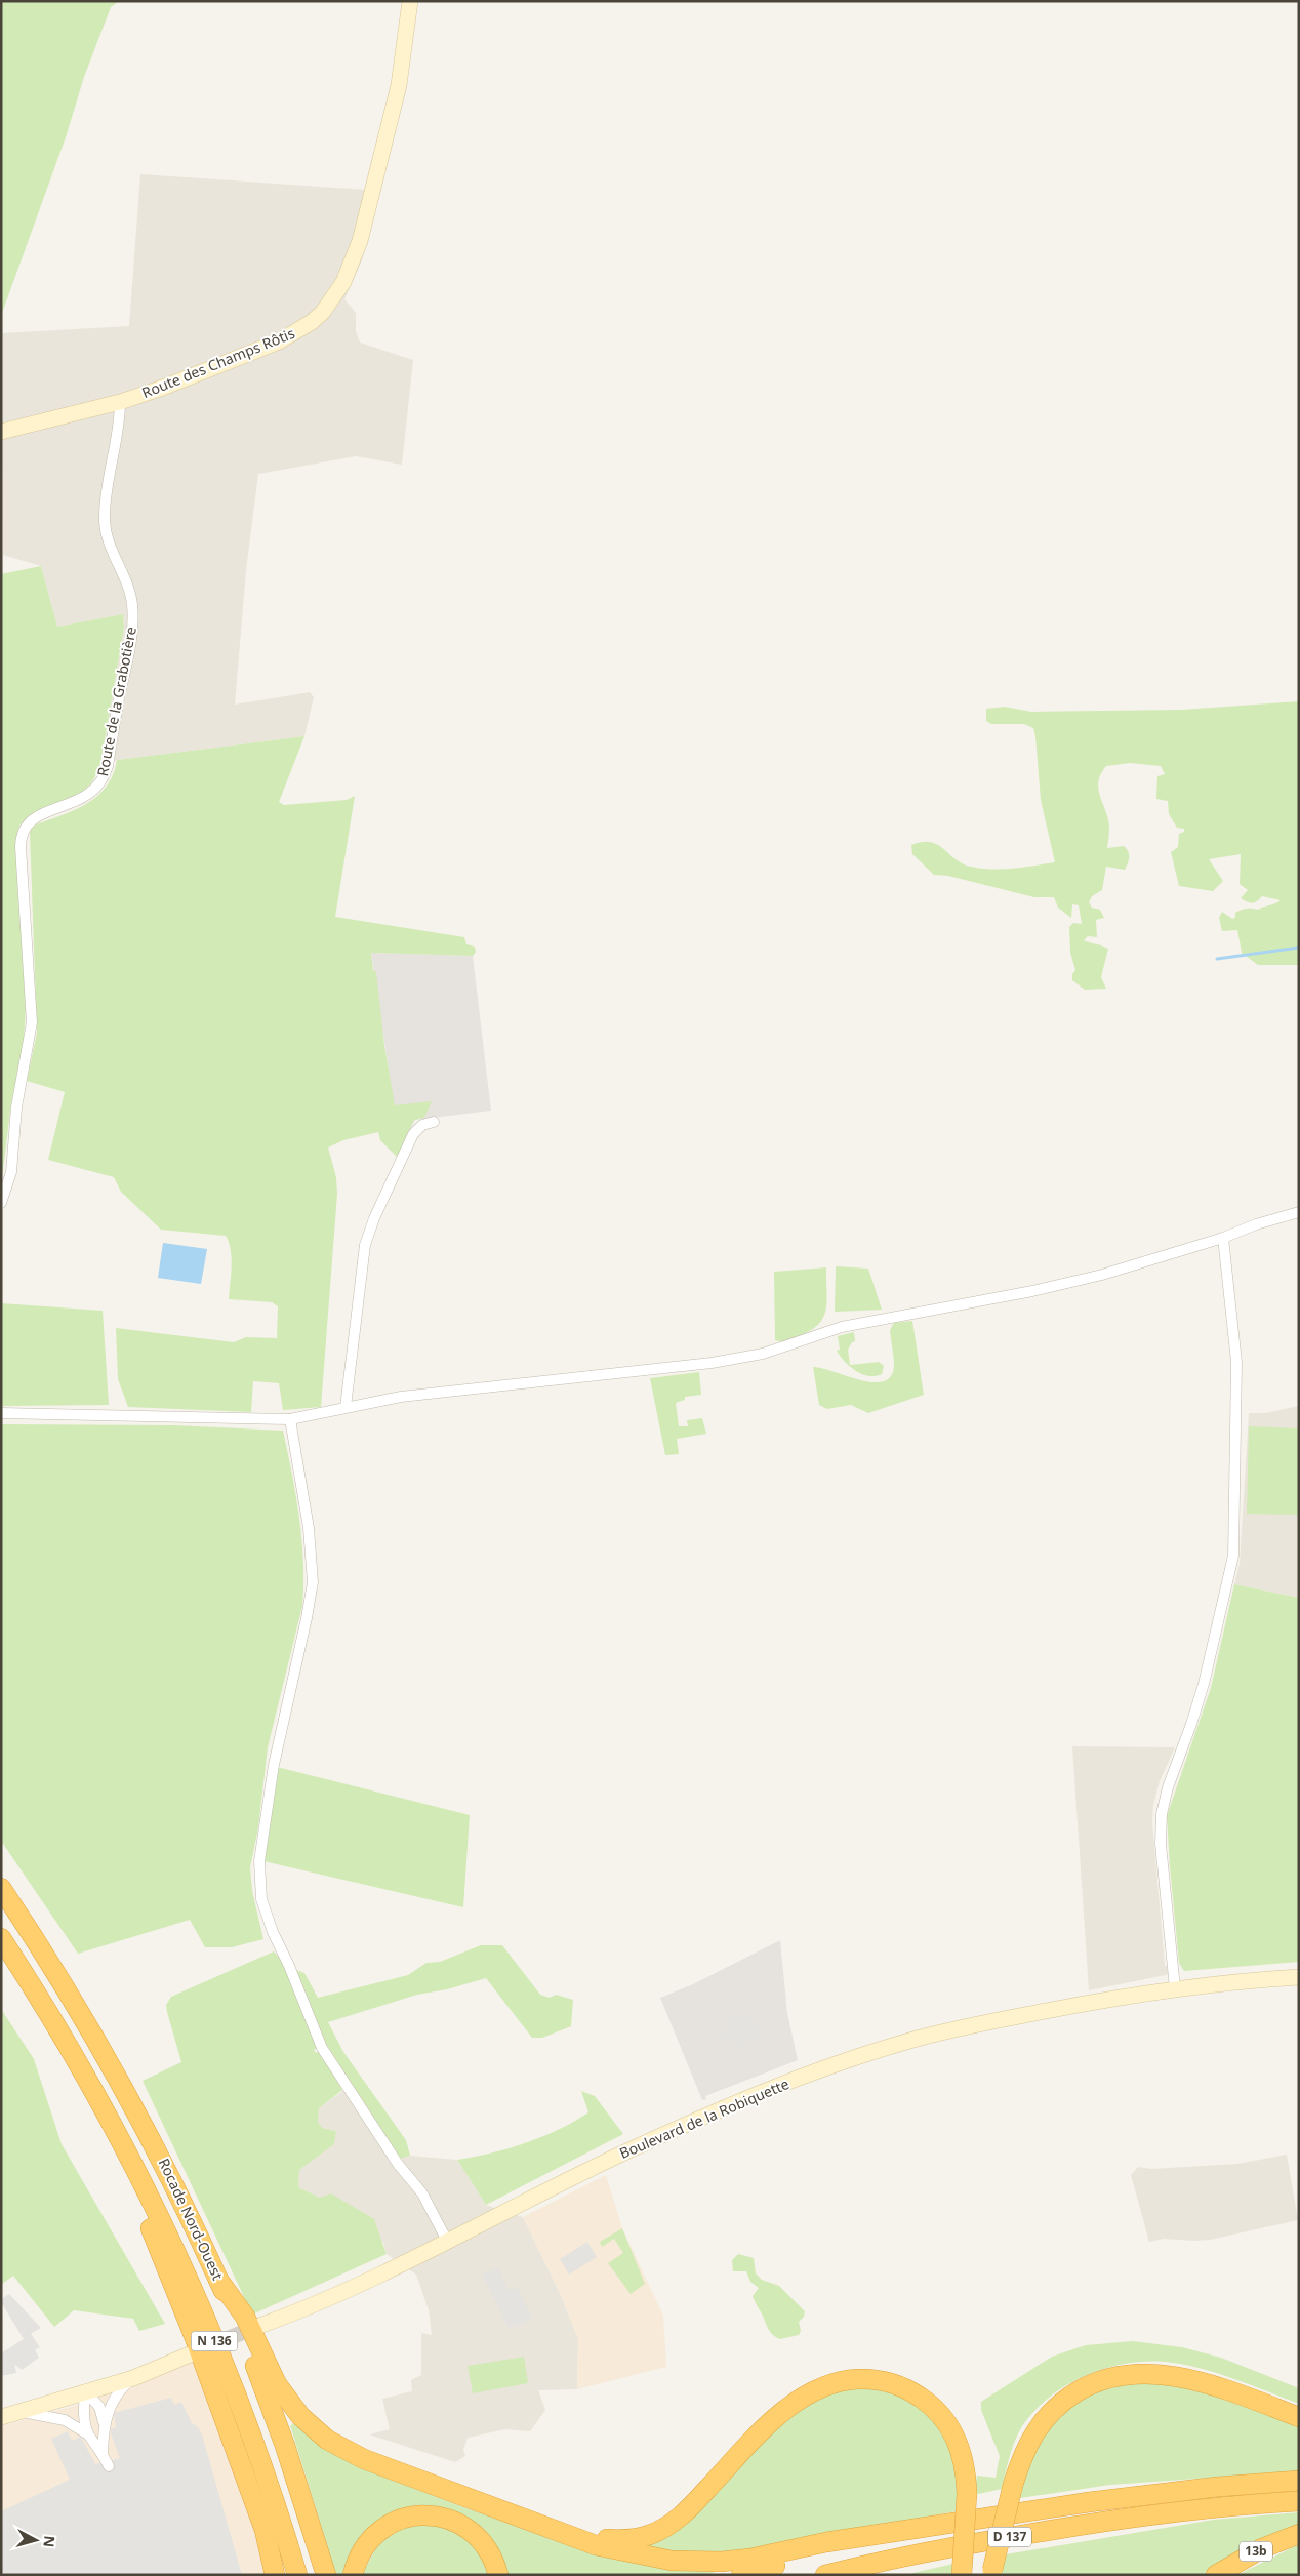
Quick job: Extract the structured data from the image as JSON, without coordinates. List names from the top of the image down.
{
  "streets": {
    "highway": [
      "Rocade Nord-Ouest",
      "N 136",
      "D 137",
      "13b"
    ],
    "main road": ["Route des Champs Rôtis", "Boulevard de la Robiquette"],
    "street": ["Route de la Grabotière"]
  },
  "crossings": [
    ["Route des Champs Rôtis", "Route de la Grabotière"]
  ],
  "north": "right"
}
